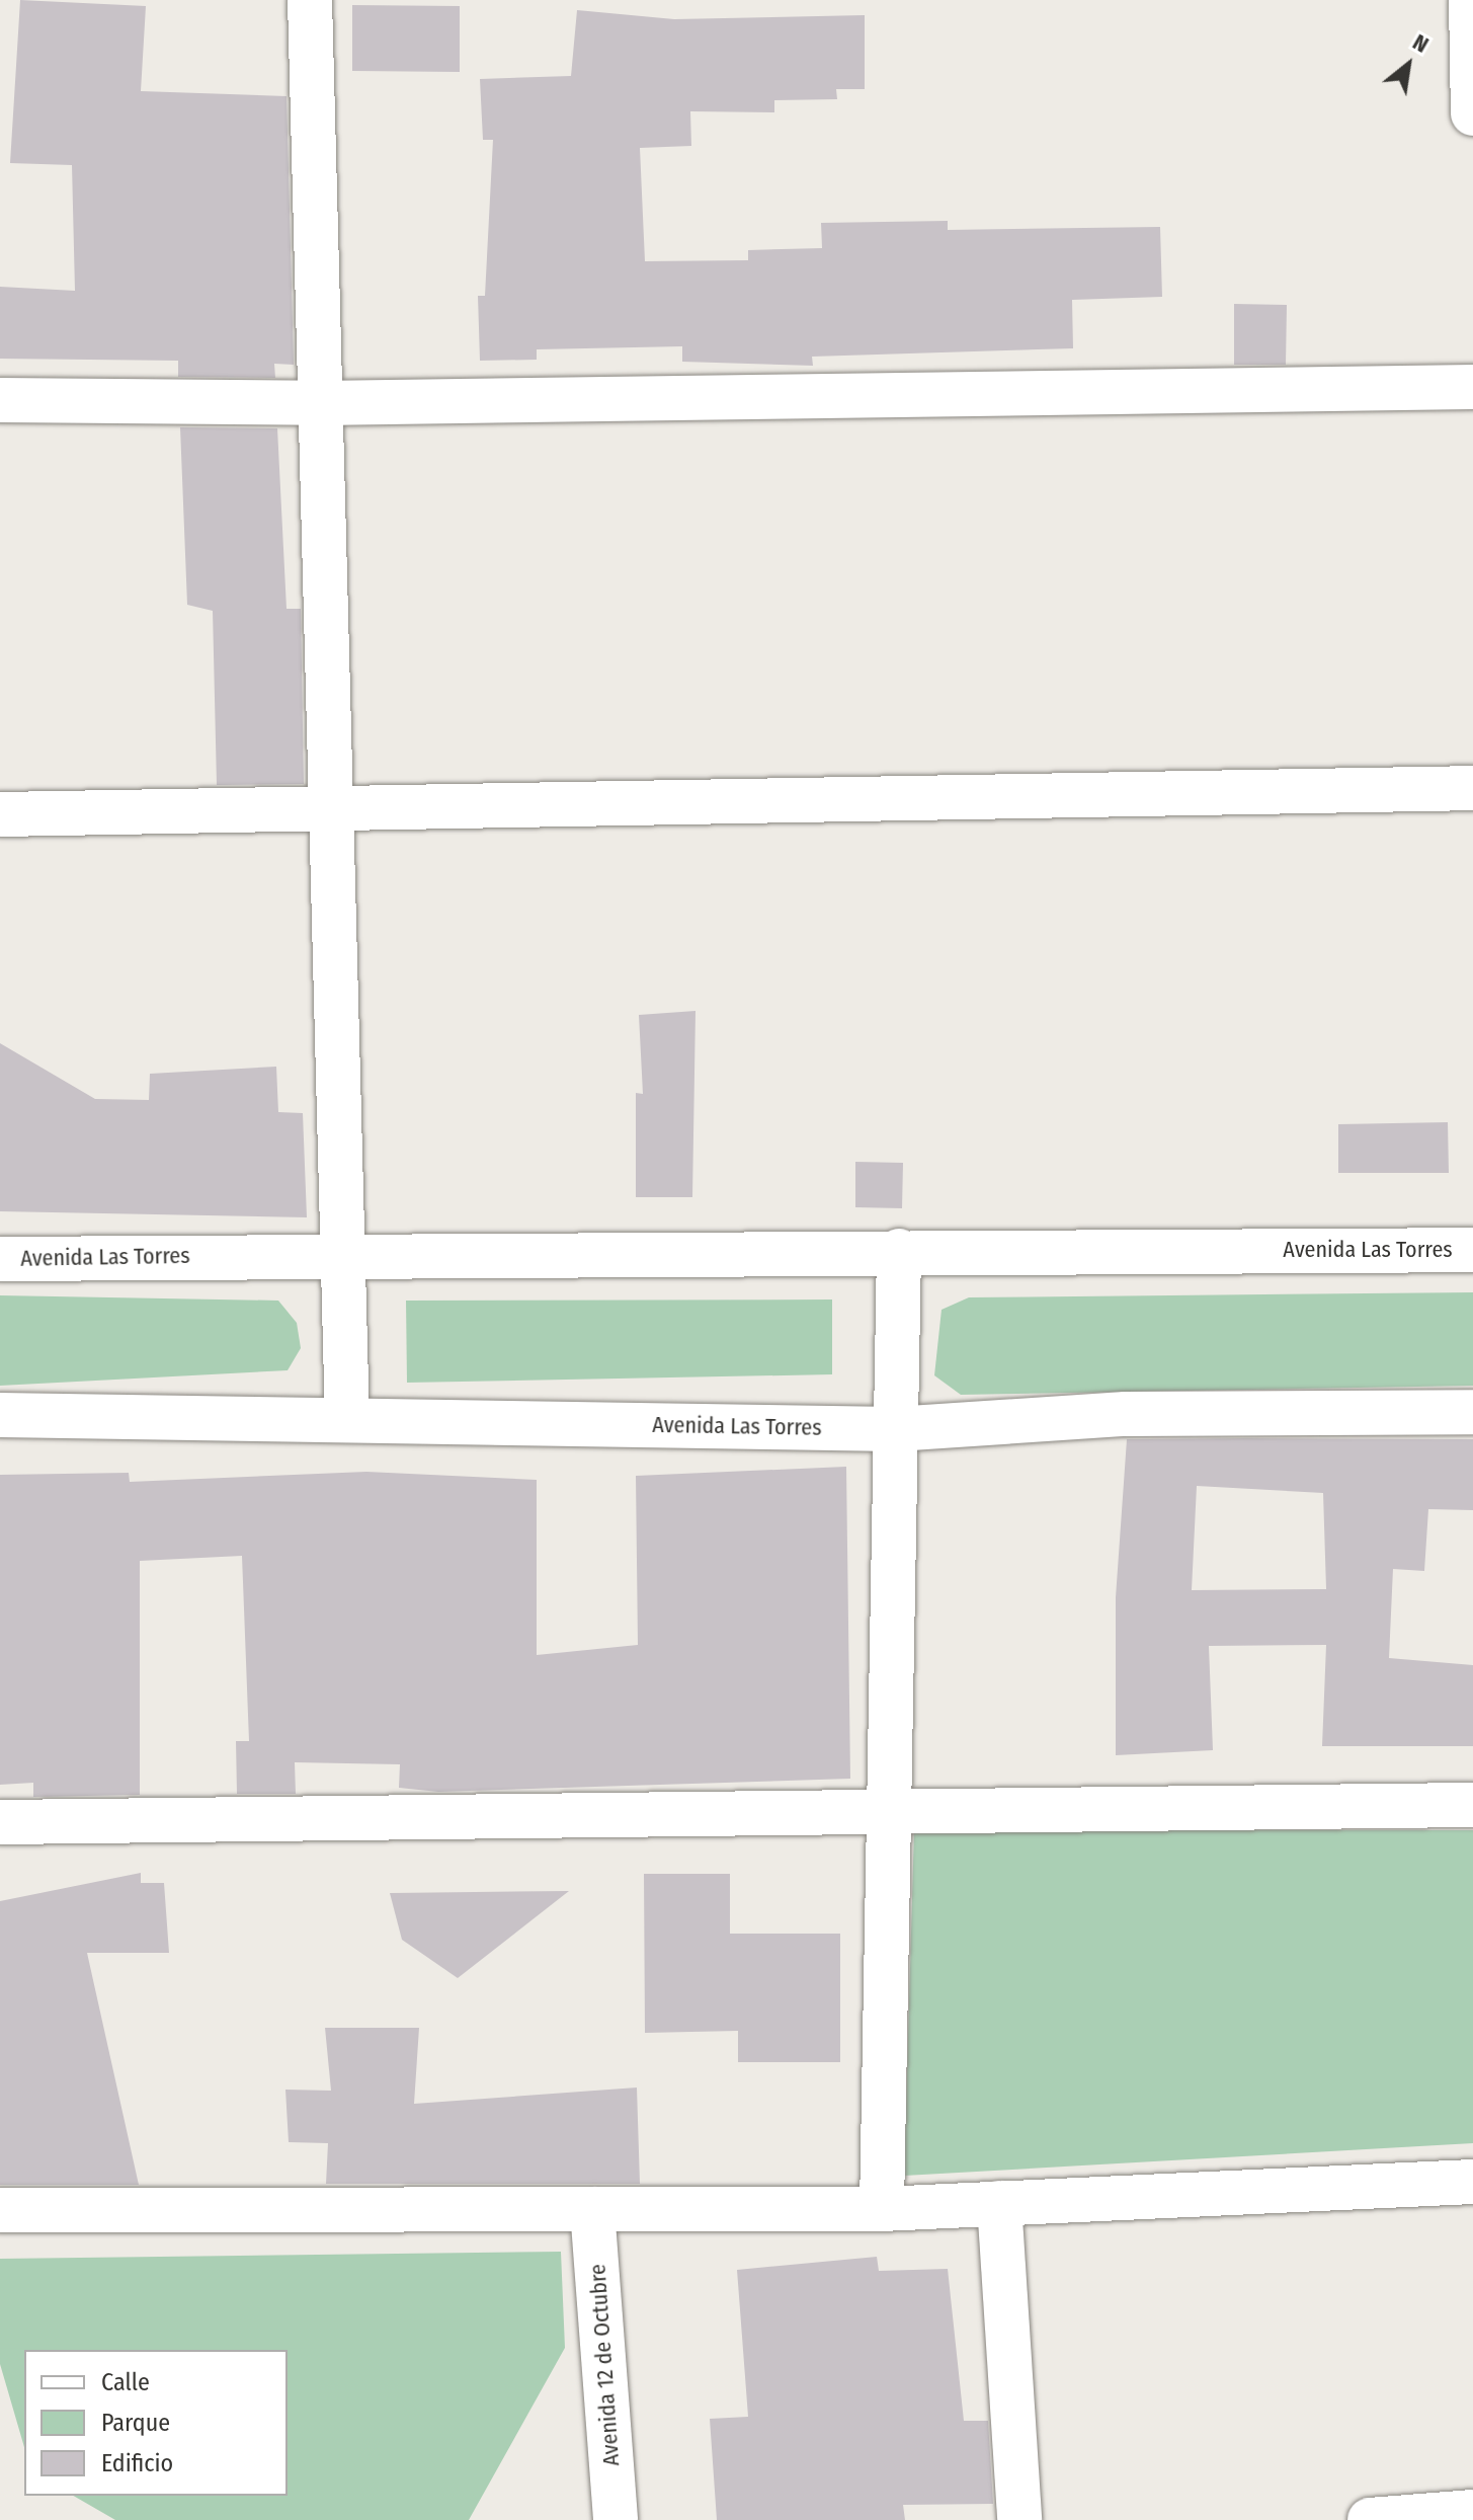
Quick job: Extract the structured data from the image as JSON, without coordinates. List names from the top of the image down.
{
  "streets": {
    "street": ["Avenida Las Torres", "Avenida 12 de Octubre"]
  },
  "legend": ["Calle", "Parque", "Edificio"],
  "north": "top right"
}
